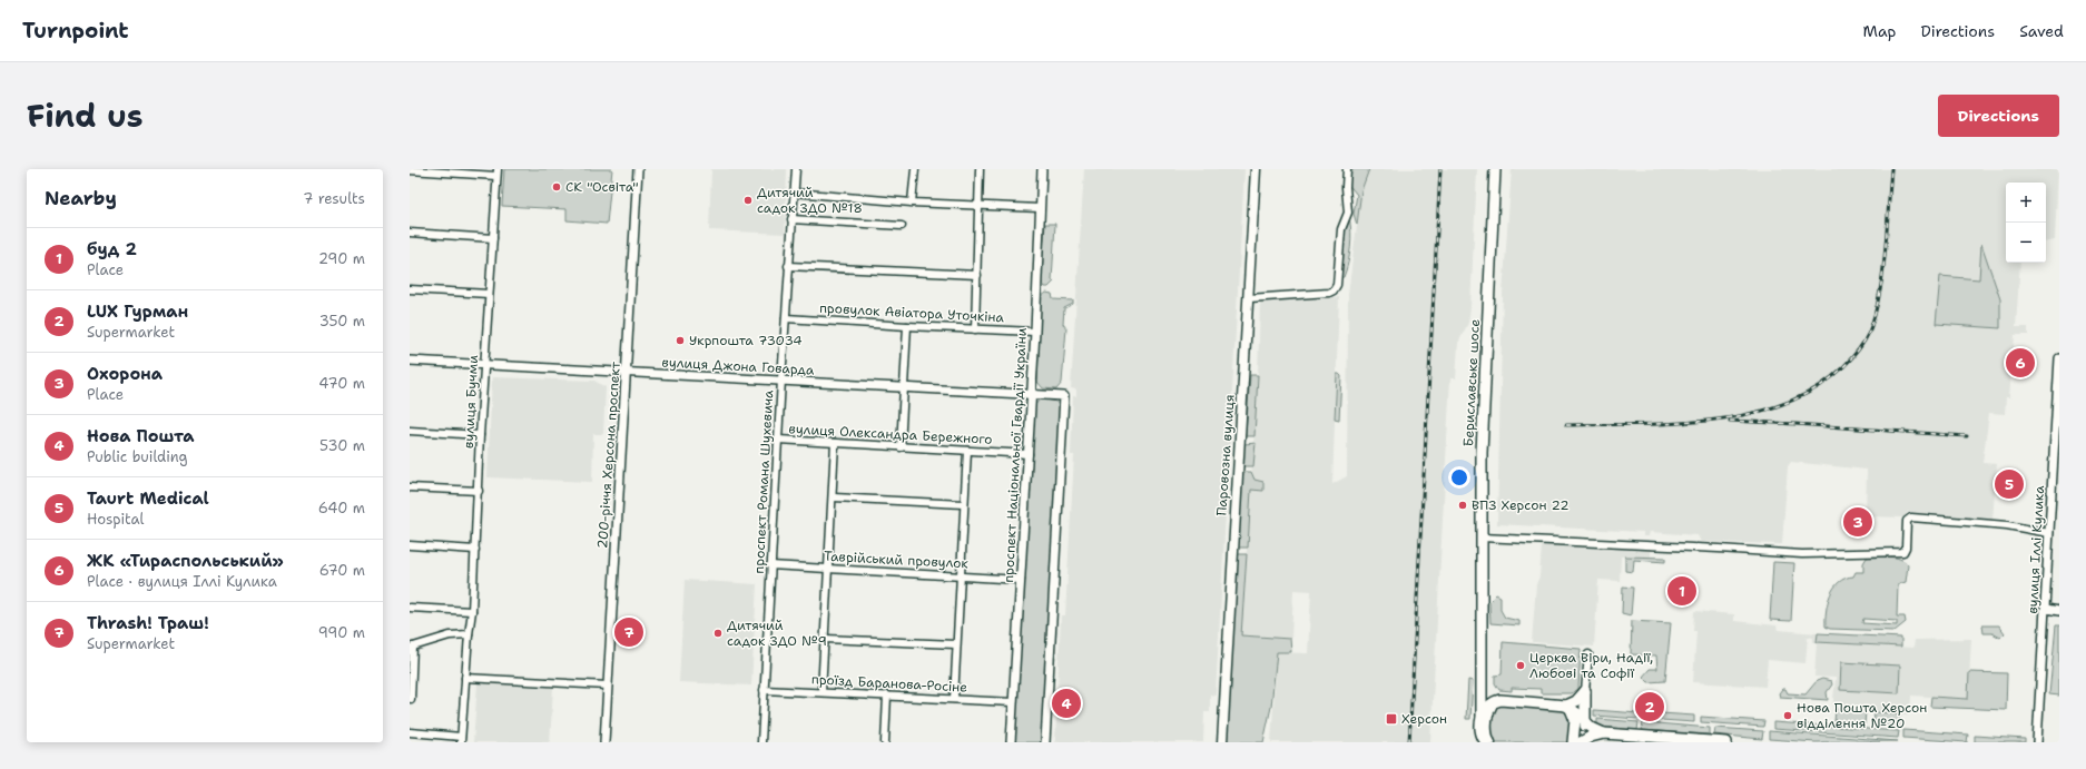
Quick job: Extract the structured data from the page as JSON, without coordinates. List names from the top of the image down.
{
  "streets": {
    "main road": ["Бериславське шосе", "Паровозна вулиця"],
    "street": [
      "провулок Авіатора Уточкіна",
      "вулиця Джона Говарда",
      "вулиця Бучми",
      "вулиця Олександра Бережного",
      "200-річчя Херсона проспект",
      "проспект Національної Гвардії України",
      "проспект Романа Шухевича",
      "вулиця Іллі Кулика",
      "Таврійський провулок",
      "проїзд Баранова-Росіне"
    ]
  },
  "crossings": [
    ["провулок Авіатора Уточкіна", "проспект Національної Гвардії України"],
    ["провулок Авіатора Уточкіна", "проспект Романа Шухевича"],
    ["вулиця Джона Говарда", "вулиця Бучми"],
    ["вулиця Джона Говарда", "200-річчя Херсона проспект"],
    ["вулиця Джона Говарда", "проспект Національної Гвардії України"],
    ["вулиця Джона Говарда", "проспект Романа Шухевича"],
    ["вулиця Олександра Бережного", "проспект Національної Гвардії України"],
    ["вулиця Олександра Бережного", "проспект Романа Шухевича"],
    ["проспект Національної Гвардії України", "Таврійський провулок"],
    ["проспект Національної Гвардії України", "проїзд Баранова-Росіне"],
    ["проспект Романа Шухевича", "Таврійський провулок"],
    ["проспект Романа Шухевича", "проїзд Баранова-Росіне"]
  ],
  "places": {
    "other": [
      "СК \"Освіта\"",
      "Дитячий садок ЗДО №18",
      "Укрпошта 73034",
      "ВПЗ Херсон 22",
      "Дитячий садок ЗДО №9",
      "Церква Віри, Надії, Любові та Софії",
      "Нова Пошта Херсон відділення №20"
    ],
    "transit": ["Херсон"]
  },
  "page": {
    "header": "Turnpoint",
    "nav": ["Map", "Directions", "Saved"],
    "title": "Find us",
    "buttons": "Directions",
    "heading": ["Nearby", "7 results"],
    "map_buttons": ["+", "−"],
    "list": [
      {
        "mark": "1",
        "name": "буд 2",
        "note": "Place",
        "value": "290 m"
      },
      {
        "mark": "2",
        "name": "LUX Гурман",
        "note": "Supermarket",
        "value": "350 m"
      },
      {
        "mark": "3",
        "name": "Охорона",
        "note": "Place",
        "value": "470 m"
      },
      {
        "mark": "4",
        "name": "Нова Пошта",
        "note": "Public building",
        "value": "530 m"
      },
      {
        "mark": "5",
        "name": "Taurt Medical",
        "note": "Hospital",
        "value": "640 m"
      },
      {
        "mark": "6",
        "name": "ЖК «Тираспольський»",
        "note": "Place · вулиця Іллі Кулика",
        "value": "670 m"
      },
      {
        "mark": "7",
        "name": "Thrash! Траш!",
        "note": "Supermarket",
        "value": "990 m"
      }
    ],
    "pins": [
      "6",
      "5",
      "3",
      "1",
      "7",
      "4",
      "2"
    ]
  }
}
